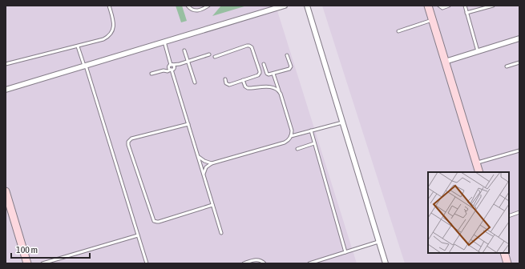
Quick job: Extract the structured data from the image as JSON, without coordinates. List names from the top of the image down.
{
  "scale_bar": "100 m"
}
